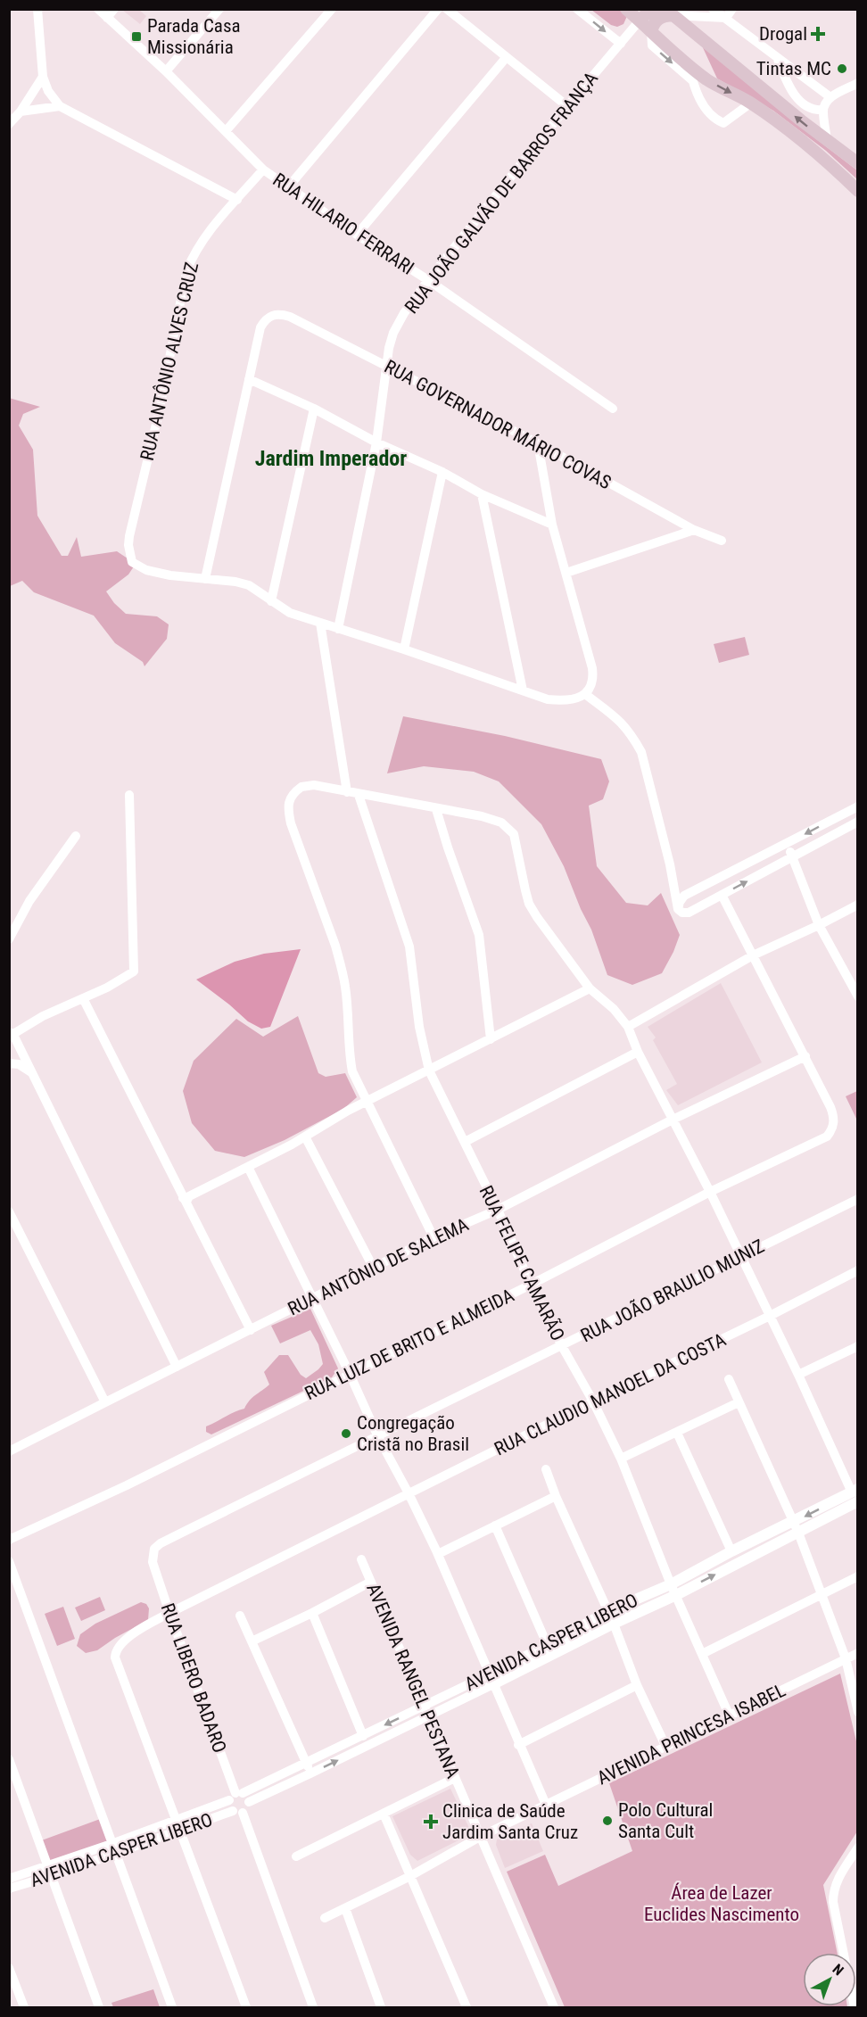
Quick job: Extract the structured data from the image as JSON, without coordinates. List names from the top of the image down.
{
  "streets": {
    "street": [
      "RUA JOÃO GALVÃO DE BARROS FRANÇA",
      "RUA HILARIO FERRARI",
      "RUA ANTÔNIO ALVES CRUZ",
      "RUA GOVERNADOR MÁRIO COVAS",
      "RUA FELIPE CAMARÃO",
      "RUA ANTÔNIO DE SALEMA",
      "RUA JOÃO BRAULIO MUNIZ",
      "RUA LUIZ DE BRITO E ALMEIDA",
      "RUA CLAUDIO MANOEL DA COSTA",
      "AVENIDA CASPER LIBERO",
      "RUA LIBERO BADARO",
      "AVENIDA RANGEL PESTANA",
      "AVENIDA PRINCESA ISABEL"
    ]
  },
  "crossings": [
    ["RUA JOÃO GALVÃO DE BARROS FRANÇA", "RUA HILARIO FERRARI"],
    ["RUA JOÃO GALVÃO DE BARROS FRANÇA", "RUA GOVERNADOR MÁRIO COVAS"],
    ["RUA HILARIO FERRARI", "RUA ANTÔNIO ALVES CRUZ"],
    ["RUA FELIPE CAMARÃO", "RUA ANTÔNIO DE SALEMA"],
    ["RUA FELIPE CAMARÃO", "RUA JOÃO BRAULIO MUNIZ"],
    ["RUA FELIPE CAMARÃO", "RUA LUIZ DE BRITO E ALMEIDA"],
    ["RUA FELIPE CAMARÃO", "RUA CLAUDIO MANOEL DA COSTA"],
    ["RUA FELIPE CAMARÃO", "AVENIDA CASPER LIBERO"],
    ["RUA FELIPE CAMARÃO", "AVENIDA PRINCESA ISABEL"],
    ["RUA ANTÔNIO DE SALEMA", "RUA LUIZ DE BRITO E ALMEIDA"],
    ["RUA JOÃO BRAULIO MUNIZ", "RUA LIBERO BADARO"],
    ["RUA CLAUDIO MANOEL DA COSTA", "AVENIDA CASPER LIBERO"],
    ["RUA CLAUDIO MANOEL DA COSTA", "RUA LIBERO BADARO"],
    ["AVENIDA CASPER LIBERO", "RUA LIBERO BADARO"],
    ["AVENIDA CASPER LIBERO", "AVENIDA RANGEL PESTANA"],
    ["AVENIDA RANGEL PESTANA", "AVENIDA PRINCESA ISABEL"]
  ],
  "districts": ["Jardim Imperador"],
  "parks": ["Área de Lazer Euclides Nascimento"],
  "places": {
    "health": ["Drogal", "Clinica de Saúde Jardim Santa Cruz"],
    "transit": ["Parada Casa Missionária"],
    "other": ["Tintas MC", "Congregação Cristã no Brasil", "Polo Cultural Santa Cult"]
  },
  "north": "top right"
}
